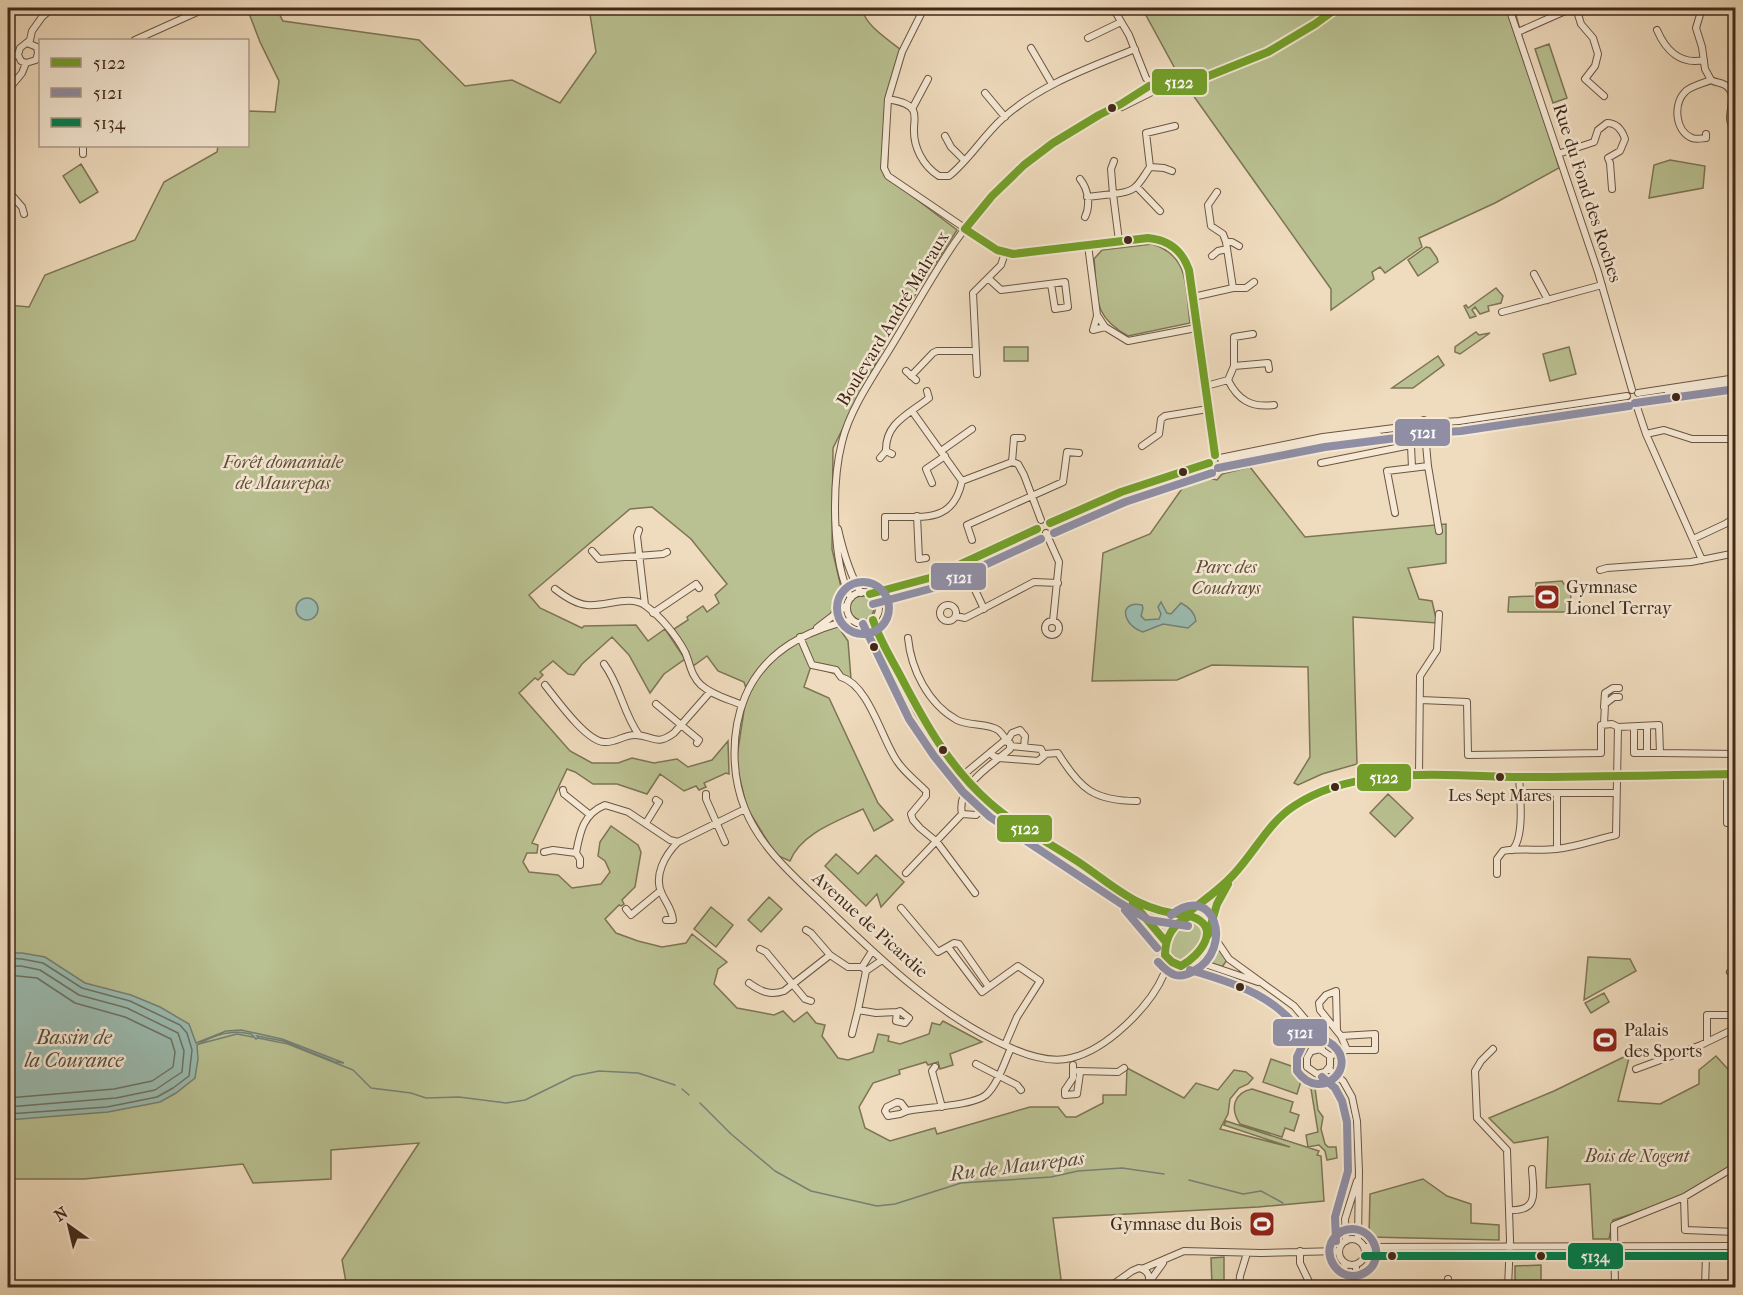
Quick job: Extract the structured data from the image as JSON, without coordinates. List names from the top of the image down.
{
  "streets": {
    "street": ["Rue du Fond des Roches", "Boulevard André Malraux", "Avenue de Picardie"]
  },
  "crossings": [
    ["Boulevard André Malraux", "Avenue de Picardie"]
  ],
  "water": ["Bassin de la Courance", "Ru de Maurepas"],
  "parks": ["Forêt domaniale de Maurepas", "Parc des Coudrays", "Bois de Nogent"],
  "places": {
    "sports": ["Gymnase Lionel Terray", "Palais des Sports", "Gymnase du Bois"],
    "other": ["Les Sept Mares"]
  },
  "lines": ["transit line 5122", "transit line 5121", "transit line 5134"],
  "legend": ["5122", "5121", "5134"],
  "north": "top left"
}
